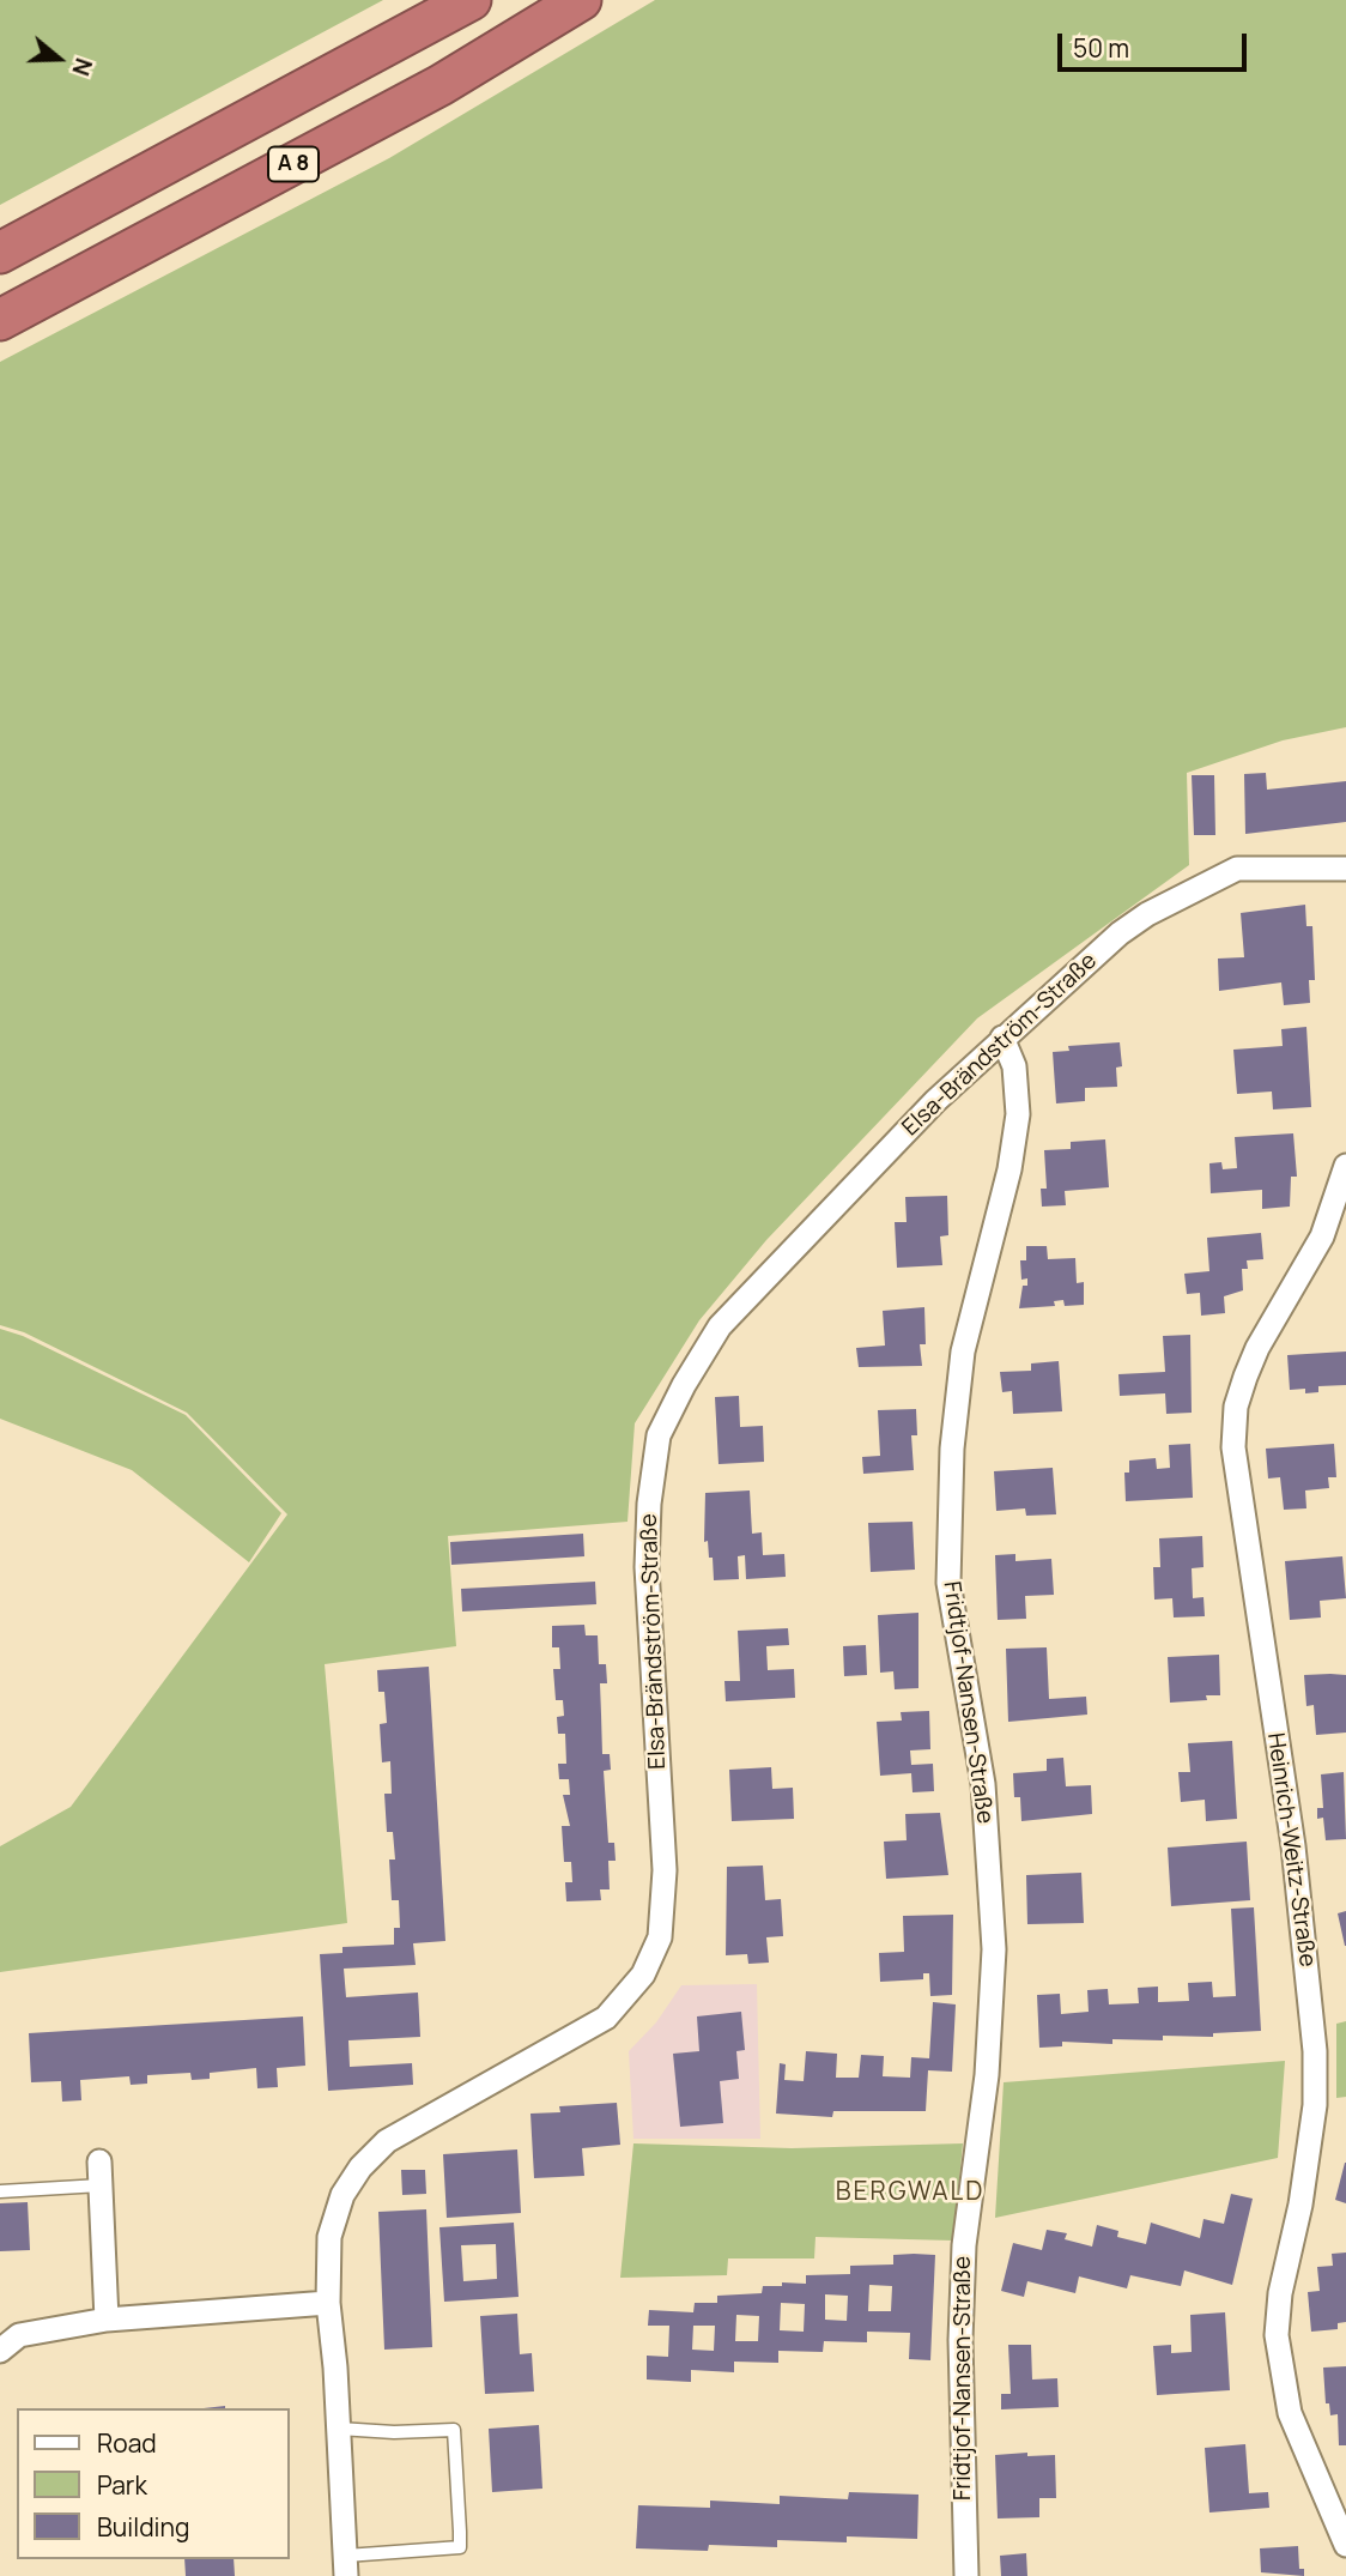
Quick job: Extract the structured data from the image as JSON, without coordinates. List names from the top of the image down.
{
  "streets": {
    "highway": ["A 8"],
    "street": ["Elsa-Brändström-Straße", "Fridtjof-Nansen-Straße", "Heinrich-Weitz-Straße"]
  },
  "crossings": [
    ["Elsa-Brändström-Straße", "Fridtjof-Nansen-Straße"]
  ],
  "districts": ["BERGWALD"],
  "legend": ["Road", "Park", "Building"],
  "scale_bar": "50 m",
  "north": "right"
}
